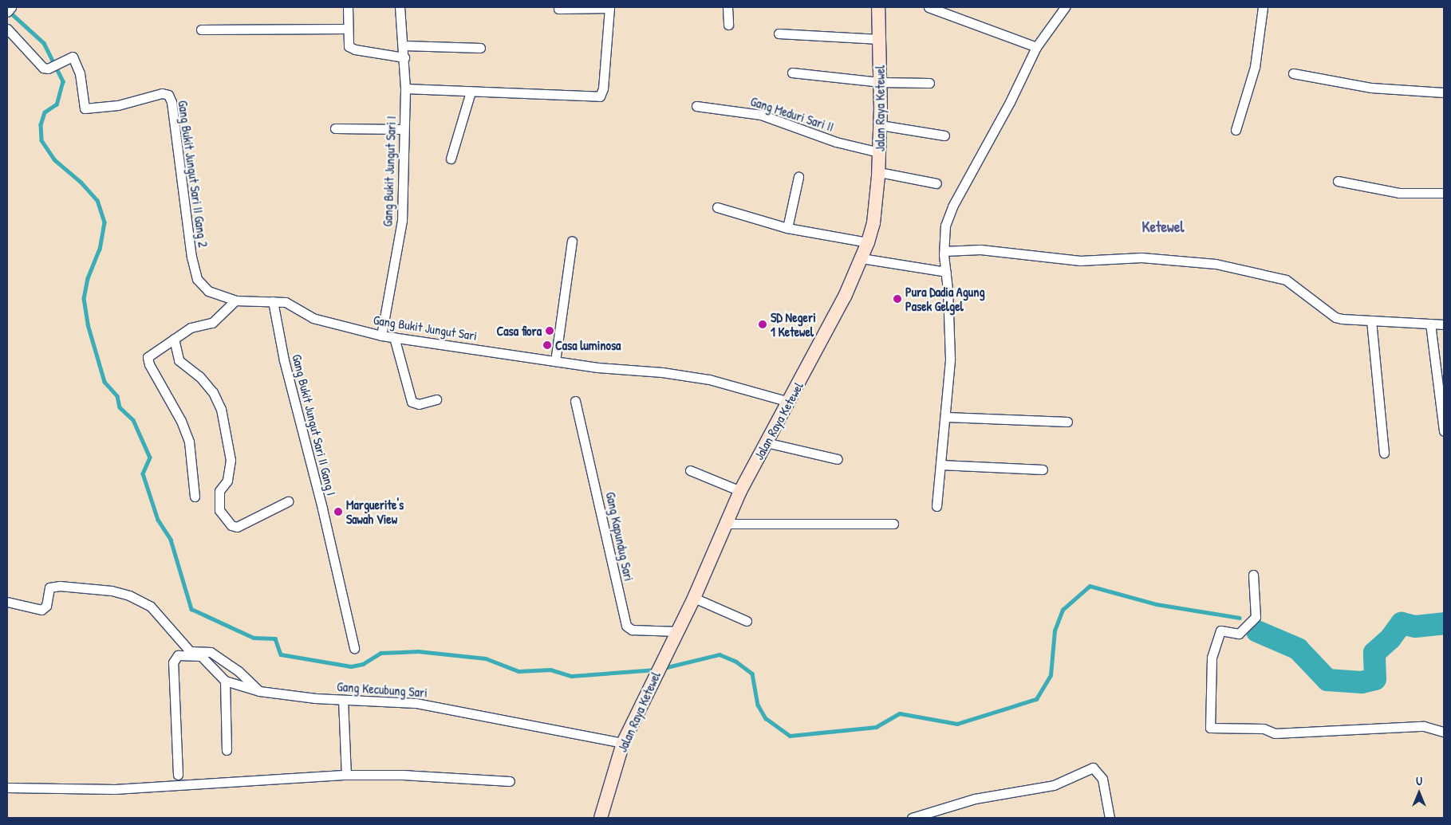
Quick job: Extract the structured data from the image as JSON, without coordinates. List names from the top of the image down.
{
  "streets": {
    "main road": ["Jalan Raya Ketewel"],
    "street": [
      "Gang Meduri Sari II",
      "Gang Bukit Jungut Sari I",
      "Gang Bukit Jungut Sari II Gang 2",
      "Gang Bukit Jungut Sari",
      "Gang Bukit Jungut Sari II Gang I",
      "Gang Kapundug Sari",
      "Gang Kecubung Sari"
    ]
  },
  "crossings": [
    ["Jalan Raya Ketewel", "Gang Meduri Sari II"],
    ["Jalan Raya Ketewel", "Gang Bukit Jungut Sari"],
    ["Jalan Raya Ketewel", "Gang Kapundug Sari"],
    ["Jalan Raya Ketewel", "Gang Kecubung Sari"],
    ["Gang Bukit Jungut Sari I", "Gang Bukit Jungut Sari"],
    ["Gang Bukit Jungut Sari II Gang 2", "Gang Bukit Jungut Sari"],
    ["Gang Bukit Jungut Sari II Gang 2", "Gang Bukit Jungut Sari II Gang I"],
    ["Gang Bukit Jungut Sari", "Gang Bukit Jungut Sari II Gang I"]
  ],
  "districts": ["Ketewel"],
  "places": [
    "Pura Dadia Agung Pasek Gelgel",
    "SD Negeri 1 Ketewel",
    "Casa fiora",
    "Casa luminosa",
    "Marguerite's Sawah View"
  ],
  "north": "top"
}
